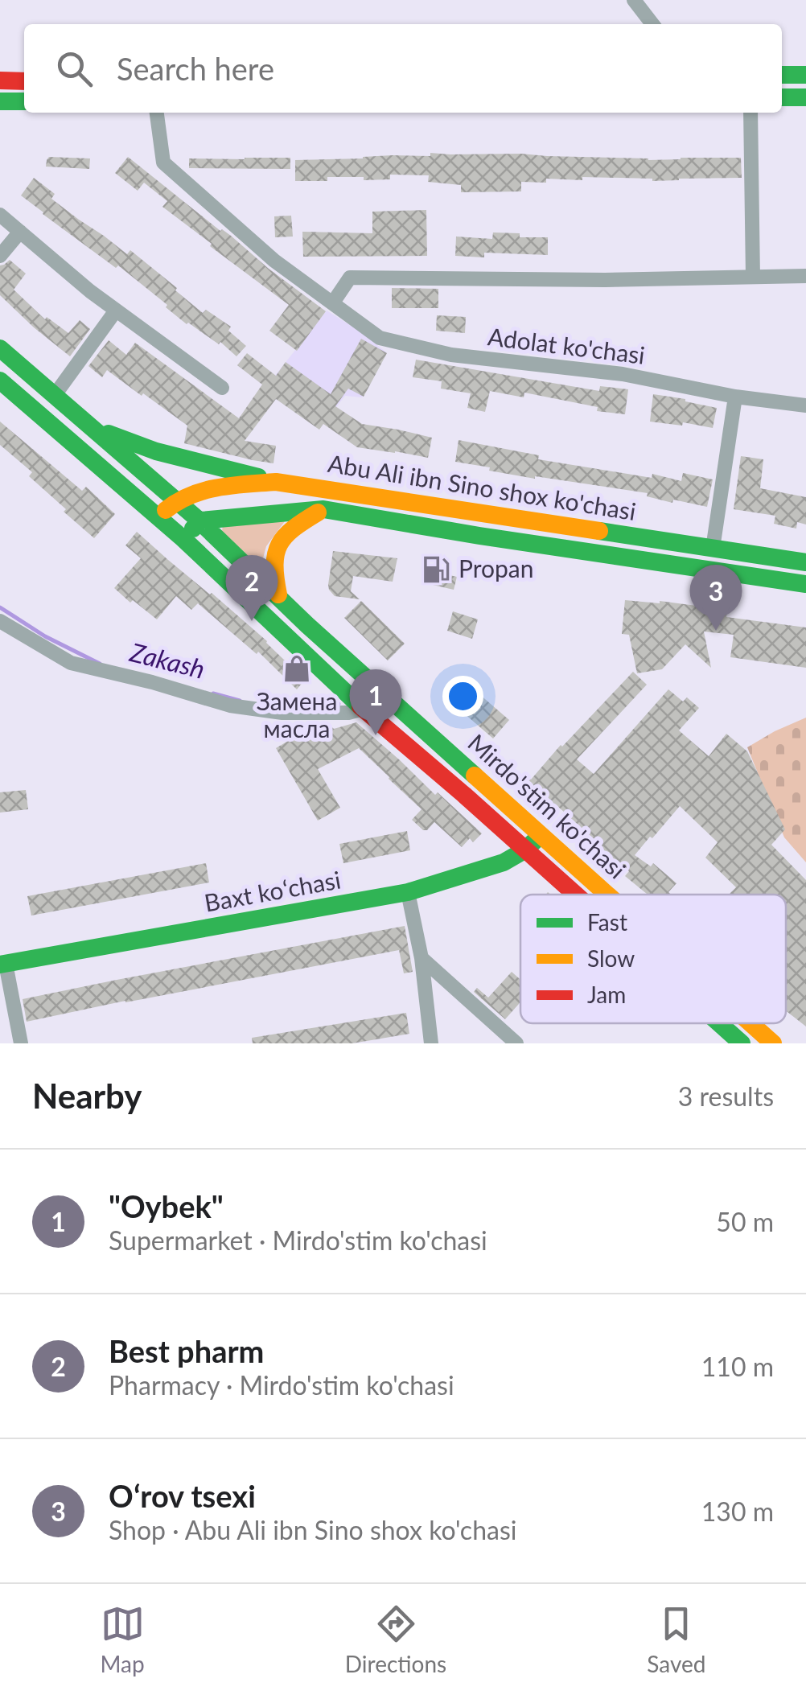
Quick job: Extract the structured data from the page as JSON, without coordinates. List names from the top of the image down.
{
  "streets": {
    "main road": ["Abu Ali ibn Sino shox ko'chasi", "Mirdo'stim ko'chasi", "Baxt koʻchasi"],
    "street": ["Adolat ko'chasi"]
  },
  "crossings": [
    ["Abu Ali ibn Sino shox ko'chasi", "Mirdo'stim ko'chasi"],
    ["Mirdo'stim ko'chasi", "Baxt koʻchasi"]
  ],
  "water": ["Zakash"],
  "places": {
    "fuel station": ["Propan"],
    "shop": ["Замена масла"]
  },
  "legend": ["Fast", "Slow", "Jam"],
  "page": {
    "search": "Search here",
    "pins": ["2", "3", "1"],
    "heading": ["Nearby", "3 results"],
    "list": [
      {
        "mark": "1",
        "name": "\"Oybek\"",
        "note": "Supermarket · Mirdo'stim ko'chasi",
        "value": "50 m"
      },
      {
        "mark": "2",
        "name": "Best pharm",
        "note": "Pharmacy · Mirdo'stim ko'chasi",
        "value": "110 m"
      },
      {
        "mark": "3",
        "name": "Oʻrov tsexi",
        "note": "Shop · Abu Ali ibn Sino shox ko'chasi",
        "value": "130 m"
      }
    ],
    "nav": ["Map", "Directions", "Saved"]
  }
}
